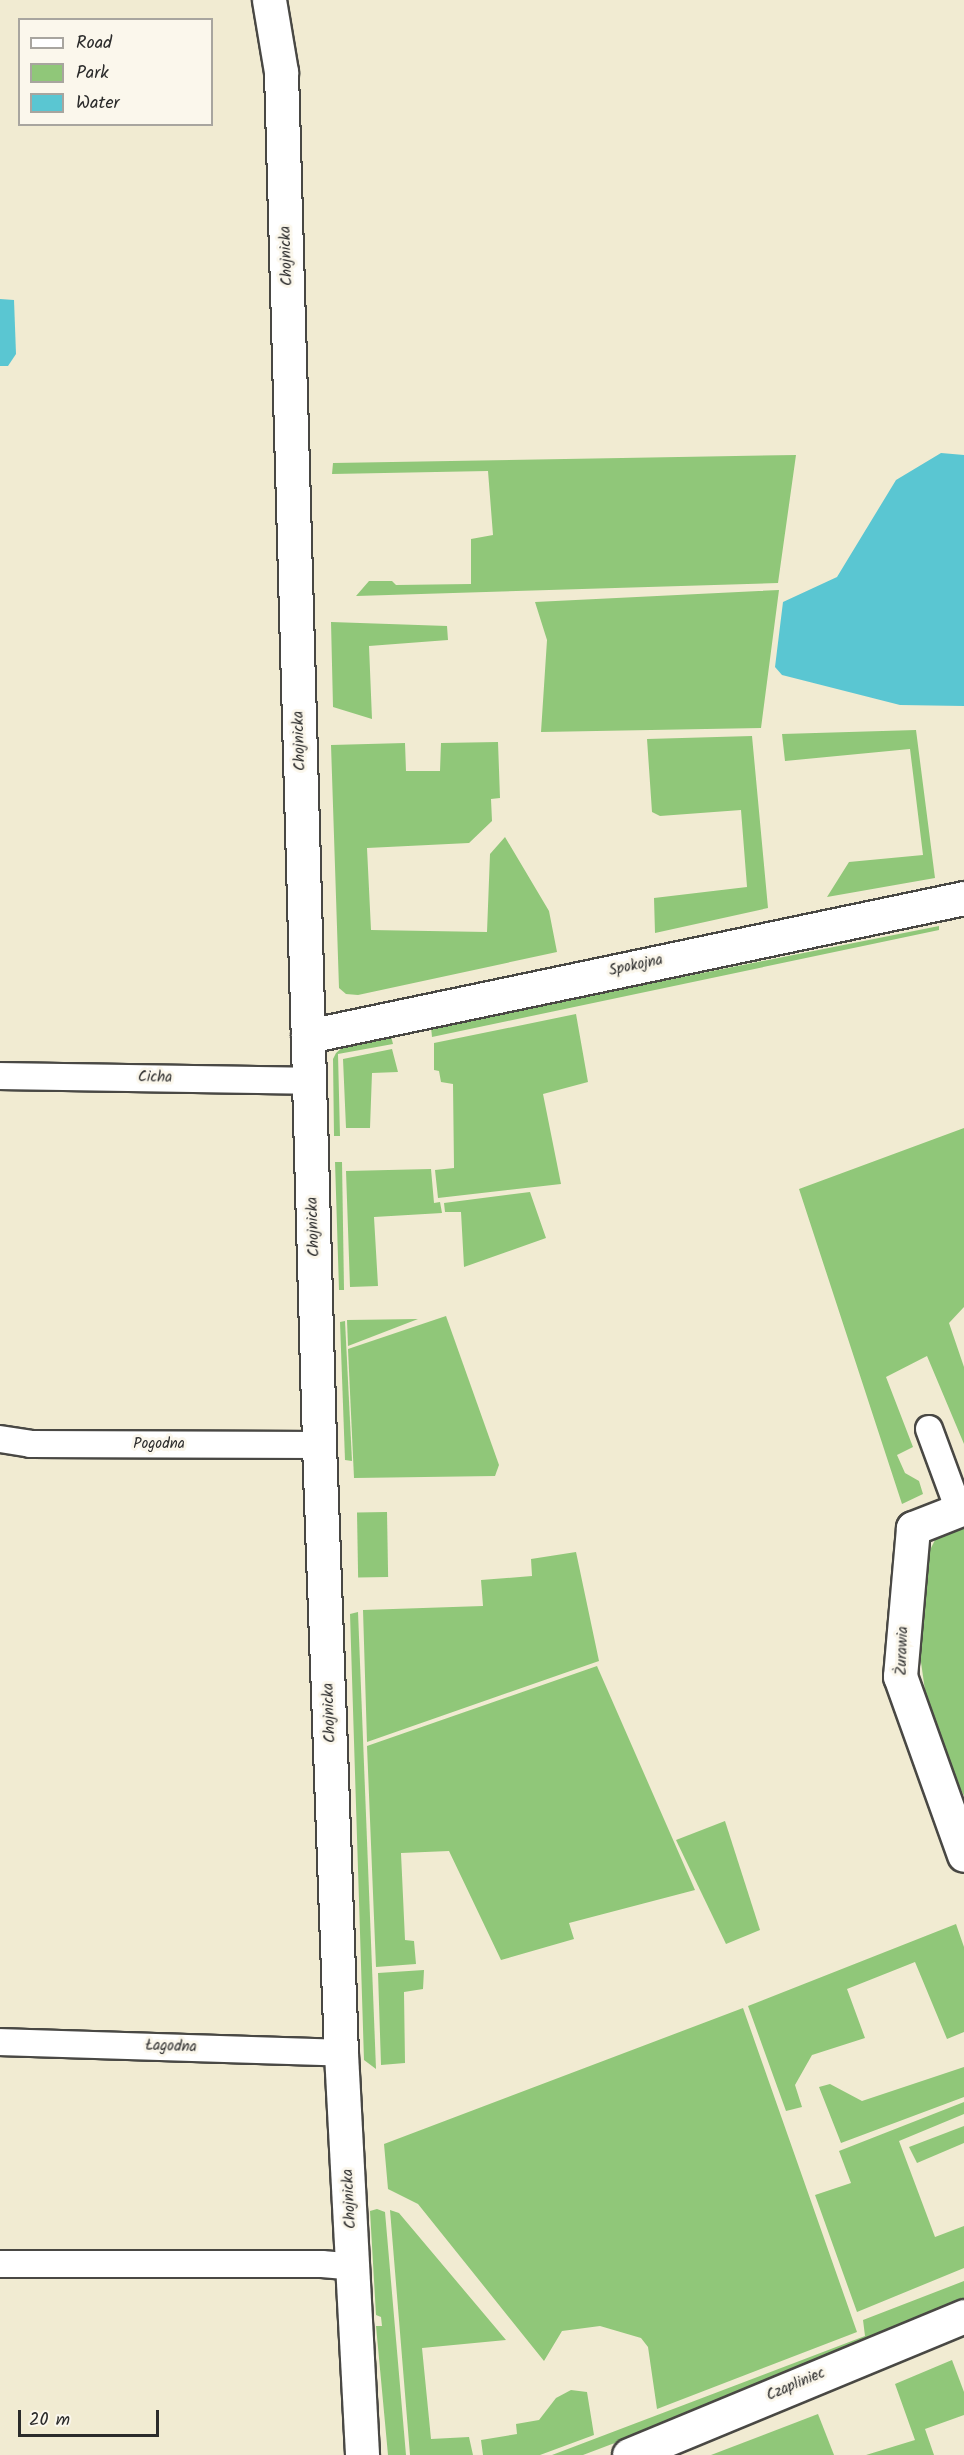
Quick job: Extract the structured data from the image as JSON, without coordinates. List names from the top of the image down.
{
  "streets": {
    "street": [
      "Chojnicka",
      "Spokojna",
      "Żurawia",
      "Czapliniec"
    ],
    "lane": ["Cicha", "Pogodna", "Łagodna"]
  },
  "crossings": [
    ["Chojnicka", "Spokojna"],
    ["Chojnicka", "Cicha"],
    ["Chojnicka", "Pogodna"],
    ["Chojnicka", "Łagodna"]
  ],
  "legend": ["Road", "Park", "Water"],
  "scale_bar": "20 m"
}
